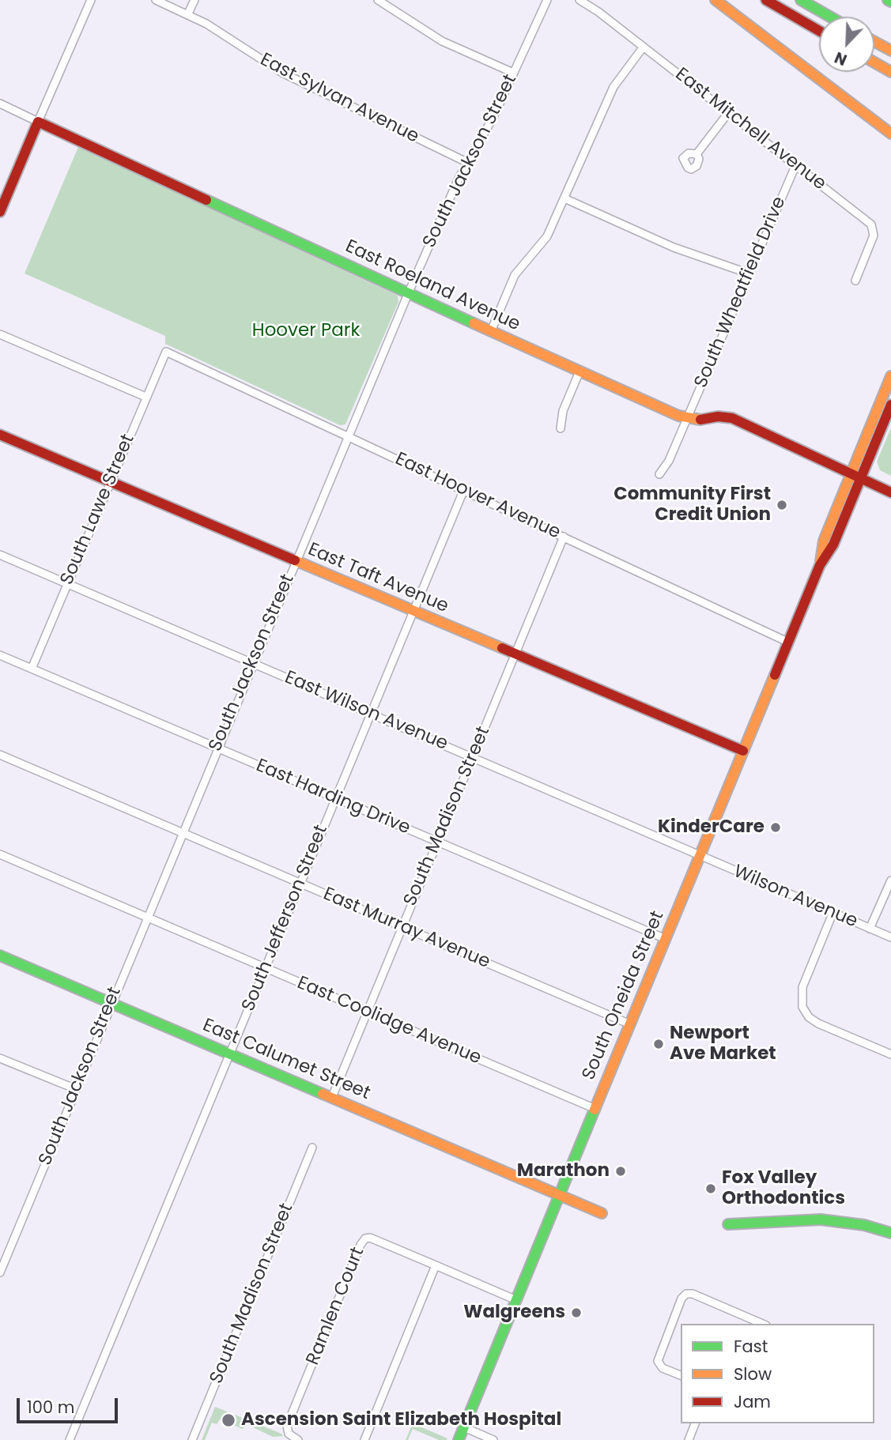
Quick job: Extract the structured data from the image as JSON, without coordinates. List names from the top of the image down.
{
  "streets": {
    "main road": [
      "East Roeland Avenue",
      "East Taft Avenue",
      "South Oneida Street",
      "East Calumet Street"
    ],
    "street": [
      "East Sylvan Avenue",
      "East Mitchell Avenue",
      "South Jackson Street",
      "South Wheatfield Drive",
      "East Hoover Avenue",
      "South Lawe Street",
      "East Wilson Avenue",
      "East Harding Drive",
      "South Madison Street",
      "Wilson Avenue",
      "South Jefferson Street",
      "East Murray Avenue",
      "East Coolidge Avenue",
      "Ramlen Court"
    ]
  },
  "crossings": [
    ["East Sylvan Avenue", "South Jackson Street"],
    ["East Mitchell Avenue", "South Wheatfield Drive"],
    ["South Jackson Street", "East Roeland Avenue"],
    ["South Jackson Street", "East Hoover Avenue"],
    ["South Jackson Street", "East Taft Avenue"],
    ["South Jackson Street", "East Wilson Avenue"],
    ["South Jackson Street", "East Harding Drive"],
    ["South Jackson Street", "East Murray Avenue"],
    ["South Jackson Street", "East Coolidge Avenue"],
    ["South Jackson Street", "East Calumet Street"],
    ["East Roeland Avenue", "South Wheatfield Drive"],
    ["East Roeland Avenue", "South Oneida Street"],
    ["East Hoover Avenue", "South Lawe Street"],
    ["East Hoover Avenue", "South Madison Street"],
    ["East Hoover Avenue", "South Jefferson Street"],
    ["East Hoover Avenue", "South Oneida Street"],
    ["South Lawe Street", "East Taft Avenue"],
    ["South Lawe Street", "East Wilson Avenue"],
    ["South Lawe Street", "East Harding Drive"],
    ["East Taft Avenue", "South Madison Street"],
    ["East Taft Avenue", "South Jefferson Street"],
    ["East Taft Avenue", "South Oneida Street"],
    ["East Wilson Avenue", "South Madison Street"],
    ["East Wilson Avenue", "Wilson Avenue"],
    ["East Wilson Avenue", "South Jefferson Street"],
    ["East Wilson Avenue", "South Oneida Street"],
    ["East Harding Drive", "South Madison Street"],
    ["East Harding Drive", "South Jefferson Street"],
    ["East Harding Drive", "South Oneida Street"],
    ["South Madison Street", "East Murray Avenue"],
    ["South Madison Street", "East Coolidge Avenue"],
    ["South Madison Street", "East Calumet Street"],
    ["Wilson Avenue", "South Oneida Street"],
    ["South Jefferson Street", "East Murray Avenue"],
    ["South Jefferson Street", "East Coolidge Avenue"],
    ["South Jefferson Street", "East Calumet Street"],
    ["East Murray Avenue", "South Oneida Street"],
    ["South Oneida Street", "East Coolidge Avenue"],
    ["South Oneida Street", "East Calumet Street"],
    ["South Oneida Street", "Ramlen Court"]
  ],
  "parks": ["Hoover Park"],
  "places": [
    "Community First Credit Union",
    "KinderCare",
    "Newport Ave Market",
    "Marathon",
    "Fox Valley Orthodontics",
    "Walgreens",
    "Ascension Saint Elizabeth Hospital"
  ],
  "legend": ["Fast", "Slow", "Jam"],
  "scale_bar": "100 m",
  "north": "bottom left"
}
